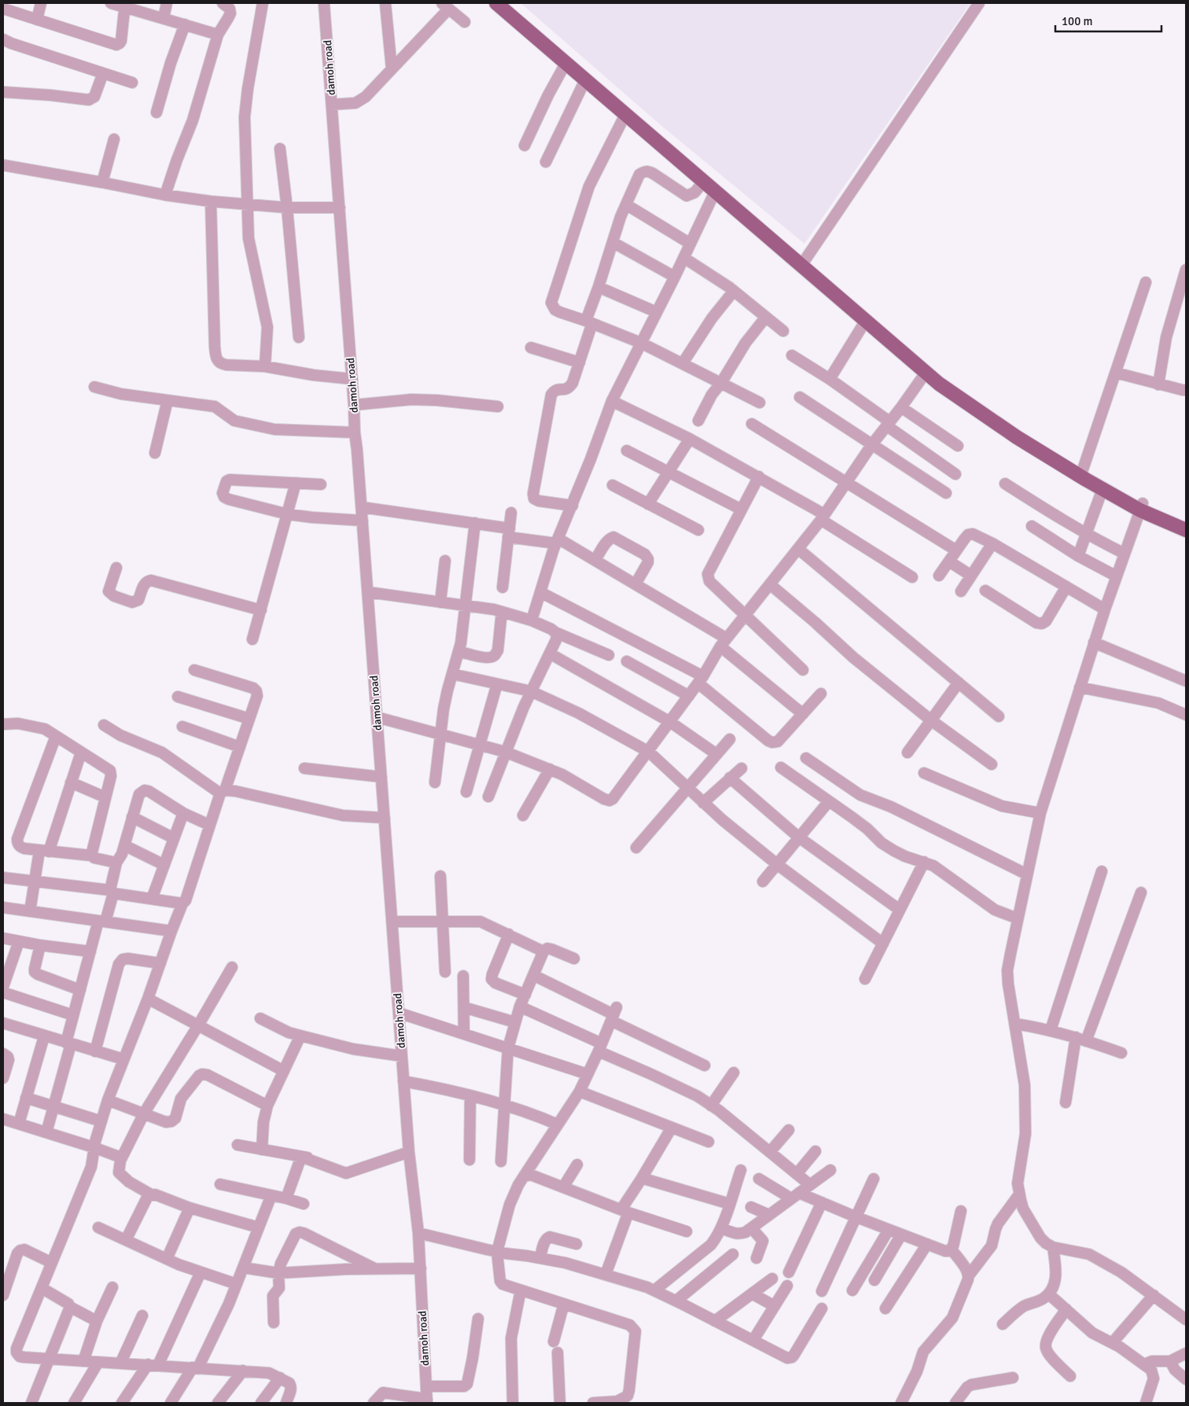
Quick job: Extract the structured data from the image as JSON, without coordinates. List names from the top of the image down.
{
  "streets": {
    "street": ["damoh road"]
  },
  "scale_bar": "100 m"
}
